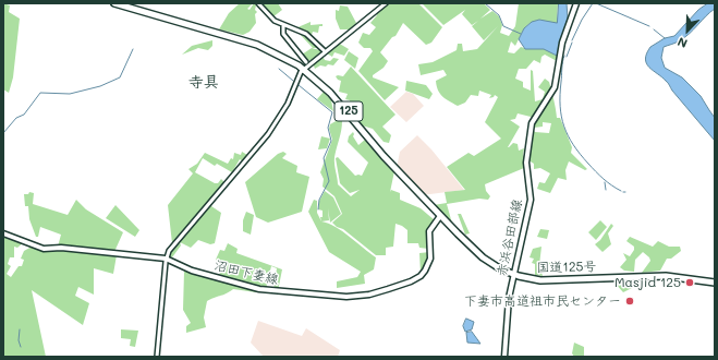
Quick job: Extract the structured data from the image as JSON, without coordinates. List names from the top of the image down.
{
  "streets": {
    "highway": ["125", "国道125号"],
    "main road": ["赤浜谷田部線", "沼田下妻線"]
  },
  "crossings": [
    ["125", "国道125号"],
    ["赤浜谷田部線", "国道125号"],
    ["国道125号", "沼田下妻線"]
  ],
  "districts": ["寺具"],
  "places": ["Masjid 125", "下妻市高道祖市民センター"],
  "north": "bottom left"
}
